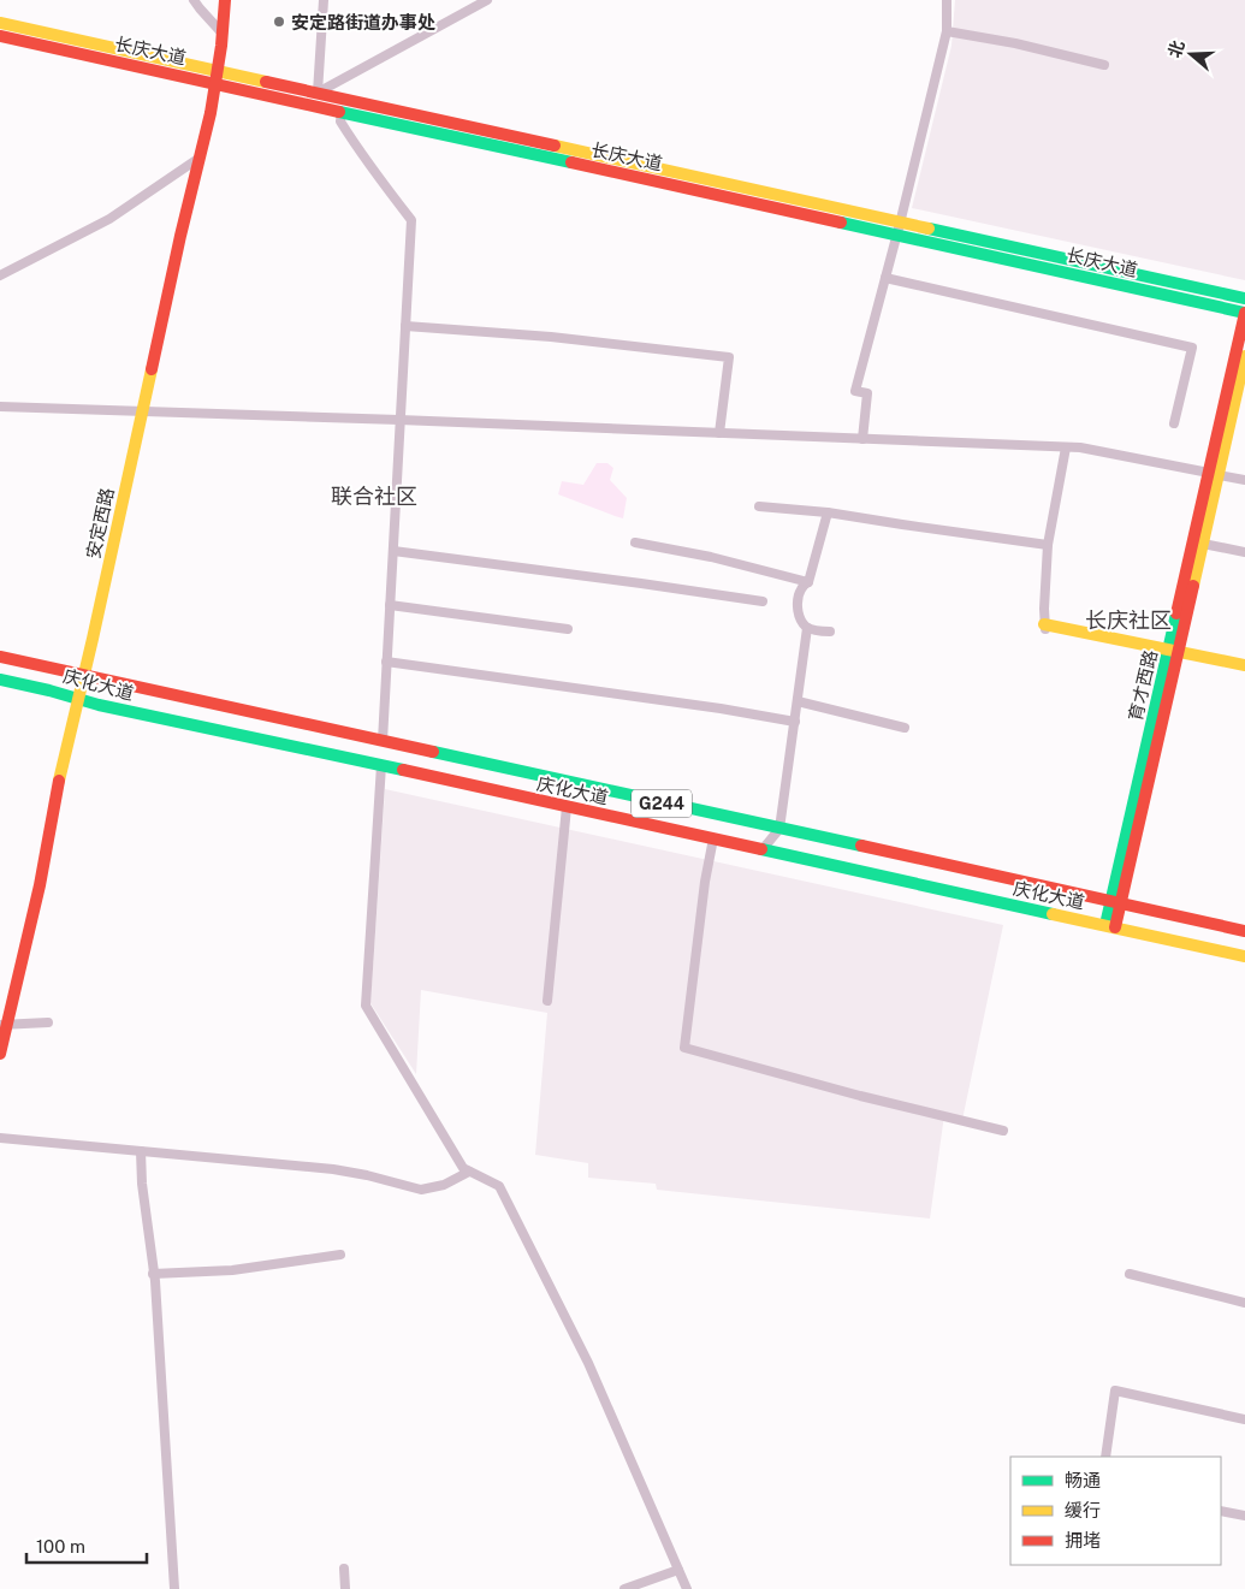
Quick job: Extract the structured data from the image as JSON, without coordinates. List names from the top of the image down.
{
  "streets": {
    "main road": [
      "长庆大道",
      "安定西路",
      "庆化大道",
      "育才西路",
      "G244"
    ]
  },
  "crossings": [
    ["长庆大道", "安定西路"],
    ["长庆大道", "育才西路"],
    ["安定西路", "庆化大道"],
    ["庆化大道", "育才西路"]
  ],
  "districts": ["联合社区", "长庆社区"],
  "places": ["安定路街道办事处"],
  "legend": ["畅通", "缓行", "拥堵"],
  "scale_bar": "100 m",
  "north": "left"
}
